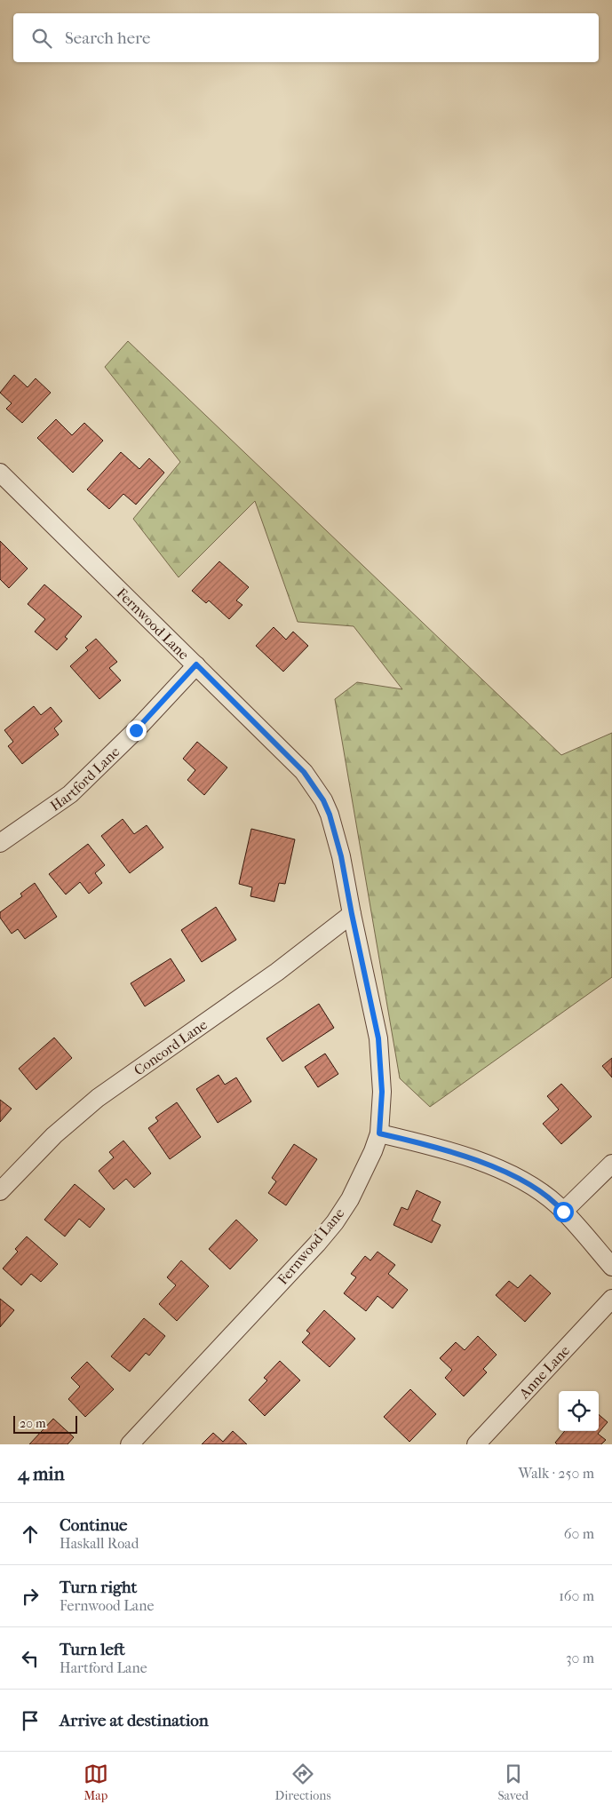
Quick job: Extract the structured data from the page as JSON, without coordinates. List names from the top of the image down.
{
  "streets": {
    "street": [
      "Fernwood Lane",
      "Hartford Lane",
      "Concord Lane",
      "Anne Lane"
    ]
  },
  "crossings": [
    ["Fernwood Lane", "Hartford Lane"],
    ["Fernwood Lane", "Concord Lane"]
  ],
  "scale_bar": "20 m",
  "page": {
    "search": "Search here",
    "scale": "20 m",
    "heading": ["4 min", "Walk · 250 m"],
    "list": [
      ["Continue", "Haskall Road", "60 m"],
      ["Turn right", "Fernwood Lane", "160 m"],
      ["Turn left", "Hartford Lane", "30 m"],
      "Arrive at destination"
    ],
    "nav": ["Map", "Directions", "Saved"]
  }
}
